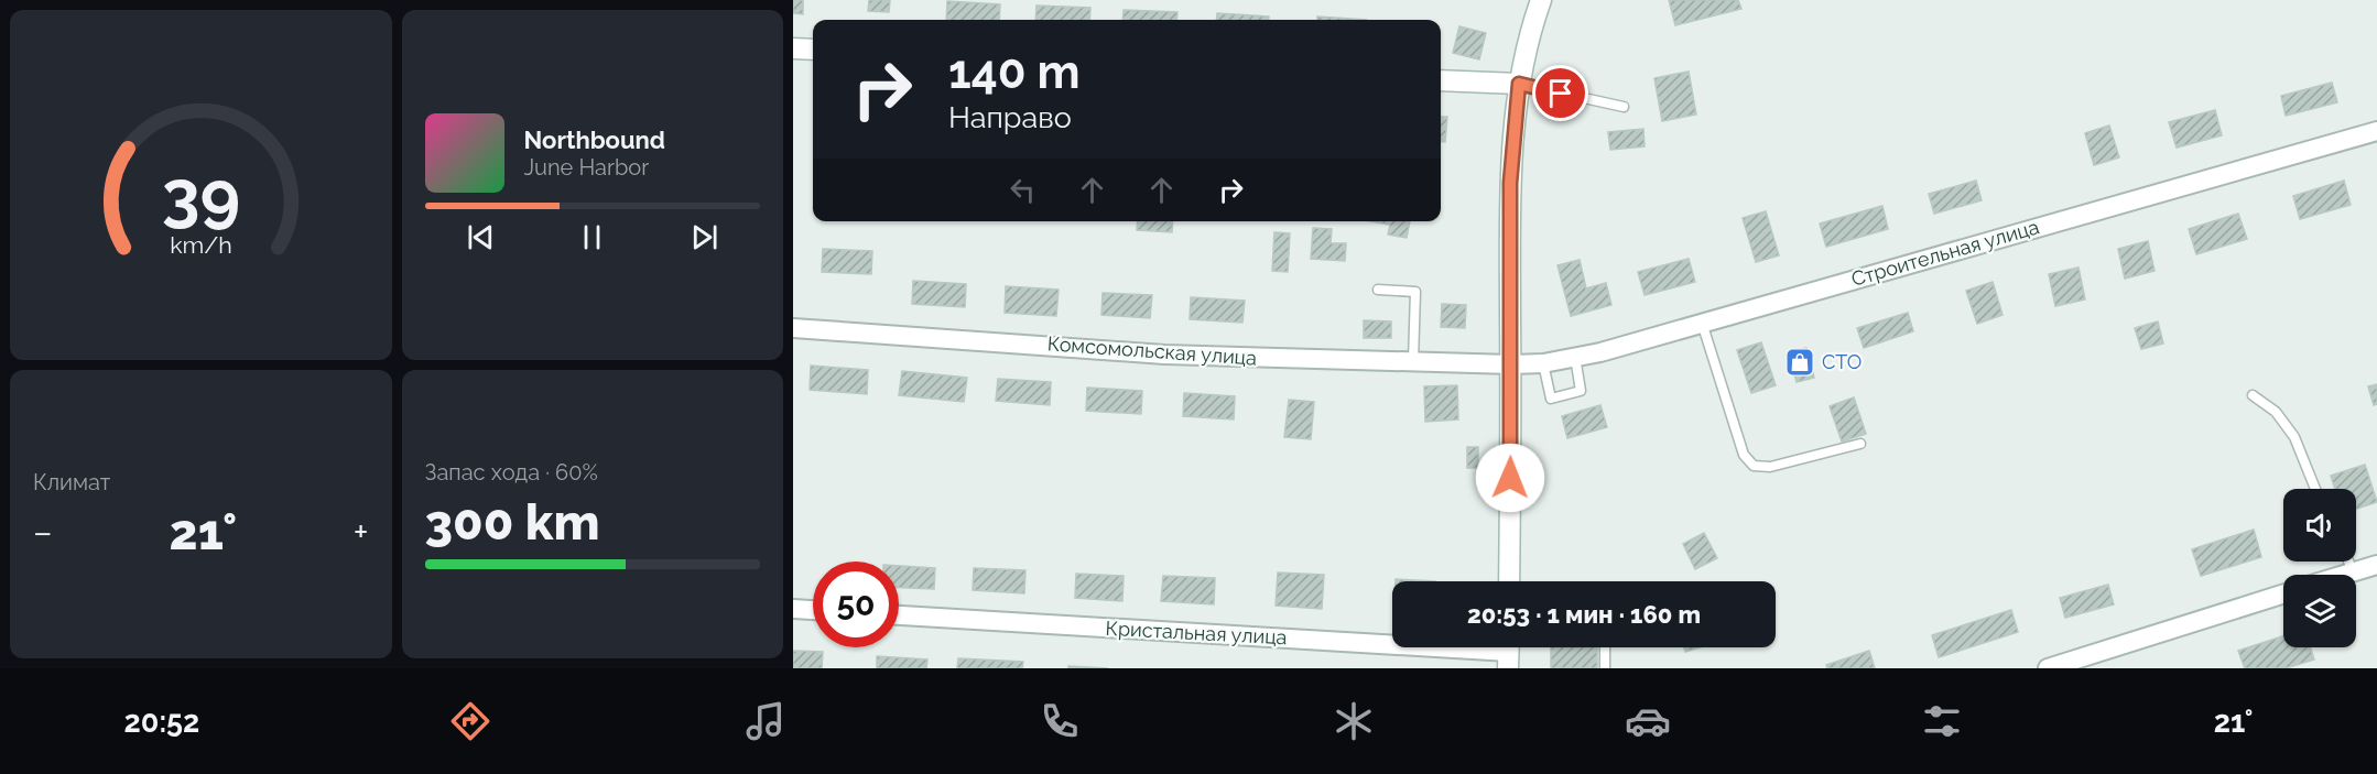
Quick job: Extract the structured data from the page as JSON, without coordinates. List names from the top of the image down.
{
  "streets": {
    "street": ["Строительная улица", "Комсомольская улица", "Кристальная улица"]
  },
  "crossings": [
    ["Строительная улица", "Комсомольская улица"]
  ],
  "places": {
    "shop": ["СТО"]
  },
  "page": {
    "turn": ["140 m", "Направо"],
    "song": ["Northbound", "June Harbor"],
    "tile": [
      "Климат",
      ["Запас хода · 60%", "300 km"]
    ],
    "heat": ["−", "21°", "+"],
    "limit": "50",
    "trip": "20:53 · 1 мин · 160 m",
    "tabs": ["20:52", "21°"],
    "gauge": ["39", "km/h"]
  }
}
